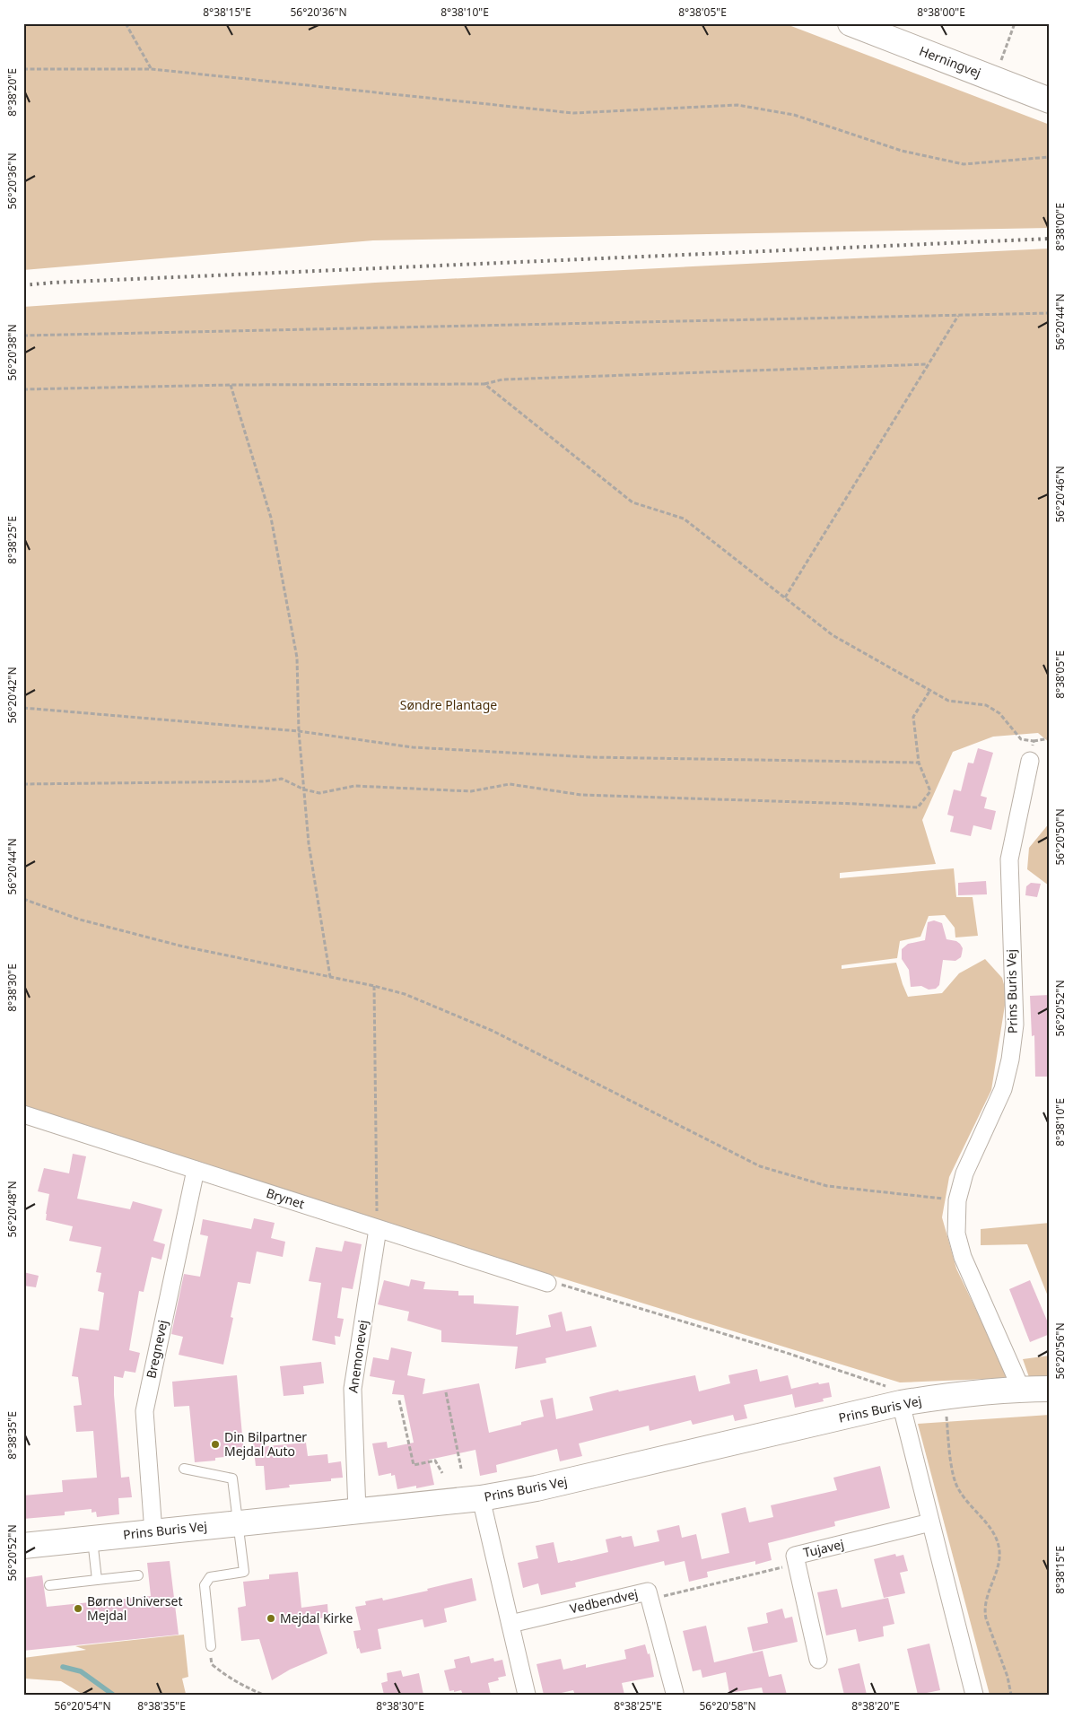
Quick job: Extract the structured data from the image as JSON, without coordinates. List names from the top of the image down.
{
  "streets": {
    "street": [
      "Herningvej",
      "Prins Buris Vej",
      "Brynet",
      "Bregnevej",
      "Anemonevej",
      "Tujavej",
      "Vedbendvej"
    ]
  },
  "crossings": [
    ["Prins Buris Vej", "Bregnevej"],
    ["Prins Buris Vej", "Anemonevej"],
    ["Brynet", "Bregnevej"],
    ["Brynet", "Anemonevej"]
  ],
  "parks": ["Søndre Plantage"],
  "places": ["Din Bilpartner Mejdal Auto", "Børne Universet Mejdal", "Mejdal Kirke"],
  "coordinates": [
    "8°38'15\"E",
    "56°20'36\"N",
    "8°38'10\"E",
    "8°38'05\"E",
    "8°38'00\"E",
    "8°38'20\"E",
    "56°20'44\"N",
    "56°20'38\"N",
    "56°20'46\"N",
    "8°38'25\"E",
    "56°20'42\"N",
    "56°20'50\"N",
    "8°38'30\"E",
    "56°20'52\"N",
    "56°20'48\"N",
    "56°20'56\"N",
    "8°38'35\"E",
    "56°20'54\"N",
    "56°20'58\"N"
  ]
}
